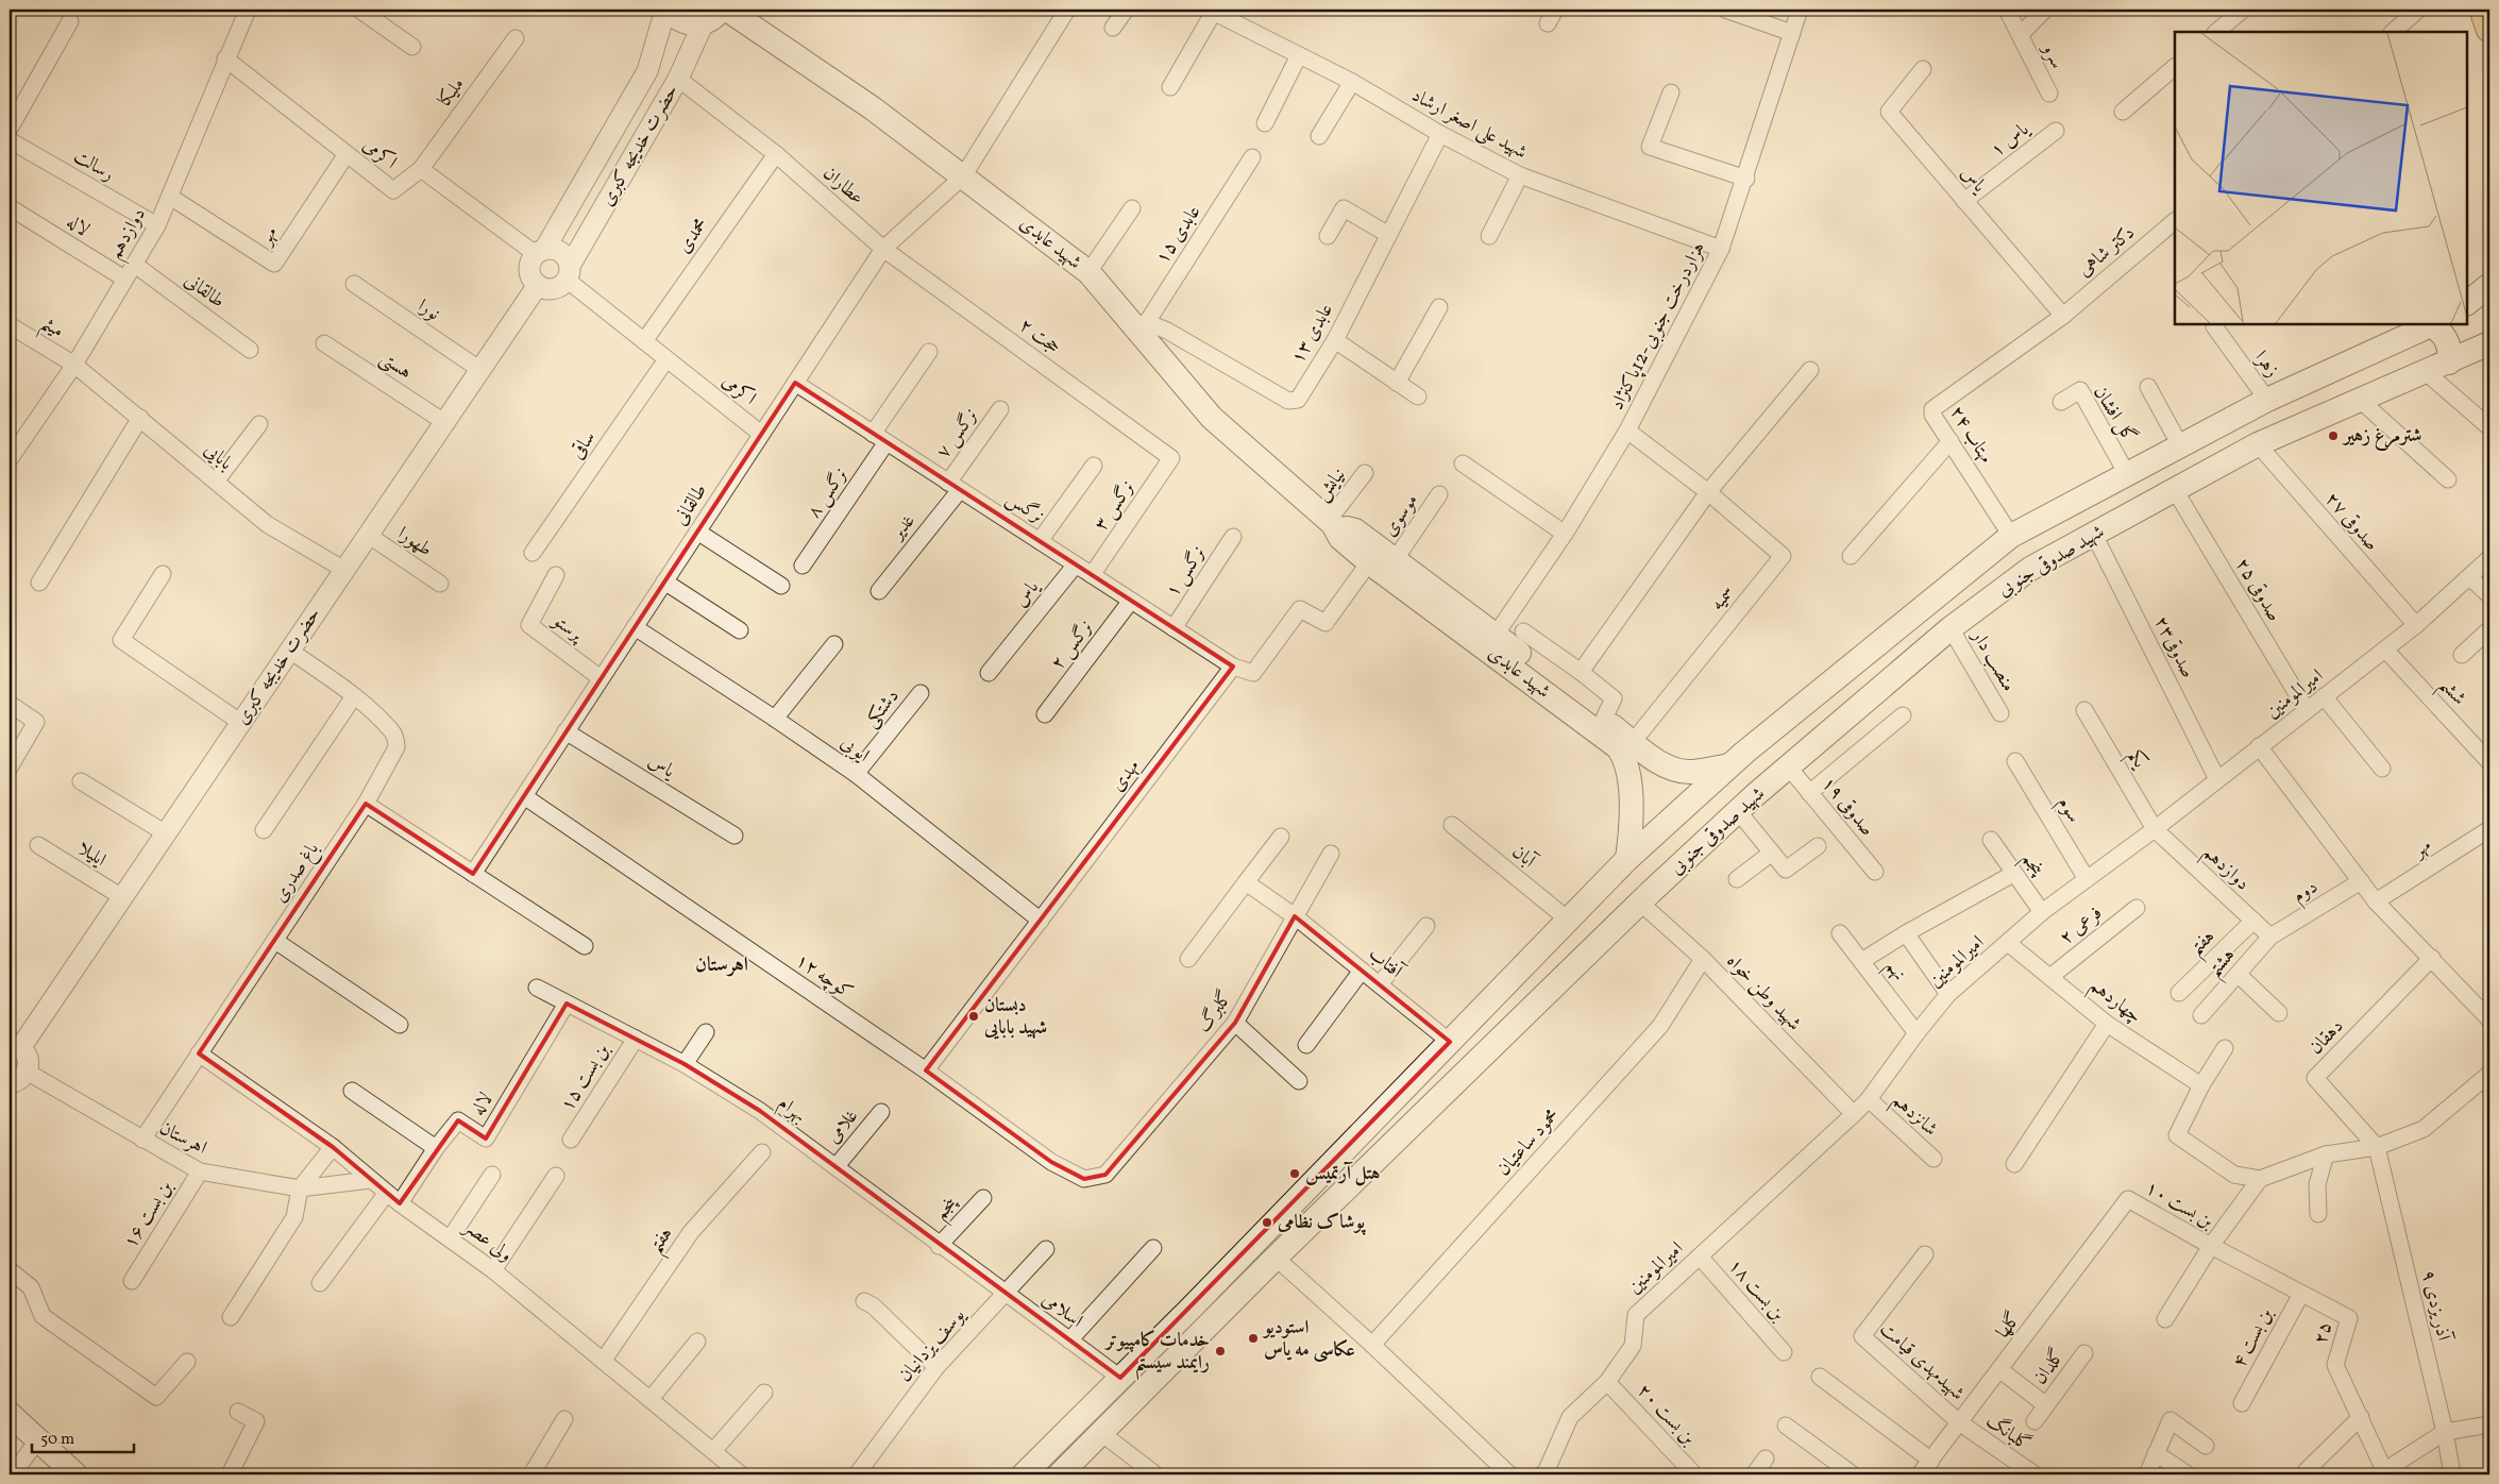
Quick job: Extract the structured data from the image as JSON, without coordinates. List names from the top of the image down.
{
  "streets": {
    "main road": ["شهید عابدی", "شهید صدوقی جنوبی"],
    "street": [
      "سرو",
      "ملیکا",
      "شهید علی اصغر ارشاد",
      "یاس ۱",
      "حضرت خدیجه کبری",
      "اکرمی",
      "رسالت",
      "یاس",
      "عطاران",
      "لاله",
      "دوازدهم",
      "عابدی ۱۵",
      "مهر",
      "محمدی",
      "دکتر شاهی",
      "طالقانی",
      "نورا",
      "هزاردرخت جنوبی-12پاکنژاد",
      "میثم",
      "عابدی ۱۳",
      "حجت ۲",
      "زهرا",
      "هستی",
      "گل افشان",
      "نرگس ۷",
      "مهتاب ۲۴",
      "ساقی",
      "بابایی",
      "نیایش",
      "نرگس ۸",
      "نرگس ۳",
      "نرگس",
      "موسوی",
      "صدوقی ۲۷",
      "غدیر",
      "طهورا",
      "نرگس ۱",
      "صدوقی ۲۵",
      "سمیه",
      "پرستو",
      "نرگس ۲",
      "صدوقی۲۳",
      "منصب دار",
      "ششم",
      "امیرالمومنین",
      "دشتکی",
      "ایوبی",
      "یکم",
      "مهدی",
      "صدوقی ۱۹",
      "سوم",
      "ایلیلا",
      "آبان",
      "پنجم",
      "باغ صدری",
      "دوم",
      "فرعی ۲",
      "هفتم",
      "آفتاب",
      "هشتم",
      "نهم",
      "کوچه ۱۲",
      "شهید وطن خواه",
      "چهاردهم",
      "گلبرگ",
      "دهقان",
      "بن بست ۱۵",
      "بهرام",
      "شانزدهم",
      "غلامی",
      "اهرستان",
      "محمود ساعتیان",
      "بن بست ۱۰",
      "بن بست ۱۶",
      "ولی عصر",
      "بن بست ۱۸",
      "آذر یزدی ۹",
      "اسلامی",
      "گلها",
      "۲۵",
      "بن بست ۴",
      "یوسف یزدانیان",
      "شهیدمهدی قیامت",
      "گلدان",
      "بن بست ۲۰",
      "گلبانگ"
    ]
  },
  "crossings": [
    ["ملیکا", "اکرمی"],
    ["شهید علی اصغر ارشاد", "هزاردرخت جنوبی-12پاکنژاد"],
    ["شهید علی اصغر ارشاد", "عابدی ۱۳"],
    ["یاس ۱", "یاس"],
    ["حضرت خدیجه کبری", "اکرمی"],
    ["حضرت خدیجه کبری", "عطاران"],
    ["حضرت خدیجه کبری", "نورا"],
    ["حضرت خدیجه کبری", "هستی"],
    ["حضرت خدیجه کبری", "بابایی"],
    ["حضرت خدیجه کبری", "طهورا"],
    ["حضرت خدیجه کبری", "ایلیلا"],
    ["حضرت خدیجه کبری", "باغ صدری"],
    ["اکرمی", "دوازدهم"],
    ["اکرمی", "مهر"],
    ["اکرمی", "محمدی"],
    ["اکرمی", "طالقانی"],
    ["اکرمی", "ساقی"],
    ["رسالت", "دوازدهم"],
    ["یاس", "دکتر شاهی"],
    ["یاس", "طالقانی"],
    ["یاس", "مهتاب ۲۴"],
    ["یاس", "نرگس"],
    ["عطاران", "محمدی"],
    ["عطاران", "طالقانی"],
    ["عطاران", "حجت ۲"],
    ["لاله", "دوازدهم"],
    ["لاله", "بهرام"],
    ["لاله", "ولی عصر"],
    ["دوازدهم", "مهر"],
    ["دوازدهم", "طالقانی"],
    ["دوازدهم", "میثم"],
    ["دوازدهم", "بابایی"],
    ["دوازدهم", "امیرالمومنین"],
    ["دوازدهم", "یکم"],
    ["دوازدهم", "دوم"],
    ["دوازدهم", "هفتم"],
    ["دوازدهم", "هشتم"],
    ["عابدی ۱۵", "شهید عابدی"],
    ["عابدی ۱۵", "عابدی ۱۳"],
    ["شهید عابدی", "طالقانی"],
    ["شهید عابدی", "هزاردرخت جنوبی-12پاکنژاد"],
    ["شهید عابدی", "عابدی ۱۳"],
    ["شهید عابدی", "نیایش"],
    ["شهید عابدی", "موسوی"],
    ["شهید عابدی", "شهید صدوقی جنوبی"],
    ["شهید عابدی", "سمیه"],
    ["دکتر شاهی", "مهتاب ۲۴"],
    ["طالقانی", "حجت ۲"],
    ["طالقانی", "نرگس"],
    ["طالقانی", "پرستو"],
    ["طالقانی", "ایوبی"],
    ["طالقانی", "کوچه ۱۲"],
    ["میثم", "بابایی"],
    ["حجت ۲", "نرگس ۳"],
    ["زهرا", "شهید صدوقی جنوبی"],
    ["گل افشان", "شهید صدوقی جنوبی"],
    ["نرگس ۷", "نرگس"],
    ["نرگس ۷", "غدیر"],
    ["مهتاب ۲۴", "شهید صدوقی جنوبی"],
    ["نرگس ۸", "نرگس"],
    ["نرگس ۳", "نرگس"],
    ["نرگس", "غدیر"],
    ["نرگس", "نرگس ۱"],
    ["نرگس", "نرگس ۲"],
    ["نرگس", "مهدی"],
    ["صدوقی ۲۷", "شهید صدوقی جنوبی"],
    ["صدوقی ۲۷", "امیرالمومنین"],
    ["شهید صدوقی جنوبی", "صدوقی ۲۵"],
    ["شهید صدوقی جنوبی", "صدوقی۲۳"],
    ["شهید صدوقی جنوبی", "منصب دار"],
    ["شهید صدوقی جنوبی", "صدوقی ۱۹"],
    ["شهید صدوقی جنوبی", "آبان"],
    ["شهید صدوقی جنوبی", "آفتاب"],
    ["شهید صدوقی جنوبی", "شهید وطن خواه"],
    ["شهید صدوقی جنوبی", "اسلامی"],
    ["صدوقی ۲۵", "امیرالمومنین"],
    ["صدوقی۲۳", "امیرالمومنین"],
    ["ششم", "امیرالمومنین"],
    ["امیرالمومنین", "یکم"],
    ["امیرالمومنین", "سوم"],
    ["امیرالمومنین", "پنجم"],
    ["امیرالمومنین", "نهم"],
    ["امیرالمومنین", "شهید وطن خواه"],
    ["امیرالمومنین", "چهاردهم"],
    ["امیرالمومنین", "شانزدهم"],
    ["امیرالمومنین", "بن بست ۱۸"],
    ["امیرالمومنین", "بن بست ۲۰"],
    ["دشتکی", "ایوبی"],
    ["ایوبی", "مهدی"],
    ["مهدی", "کوچه ۱۲"],
    ["پنجم", "بهرام"],
    ["باغ صدری", "اهرستان"],
    ["باغ صدری", "ولی عصر"],
    ["دوم", "هشتم"],
    ["فرعی ۲", "چهاردهم"],
    ["هفتم", "ولی عصر"],
    ["آفتاب", "گلبرگ"],
    ["کوچه ۱۲", "گلبرگ"],
    ["شهید وطن خواه", "محمود ساعتیان"],
    ["دهقان", "آذر یزدی ۹"],
    ["بن بست ۱۵", "بهرام"],
    ["بهرام", "غلامی"],
    ["بهرام", "اسلامی"],
    ["بهرام", "یوسف یزدانیان"],
    ["اهرستان", "بن بست ۱۶"],
    ["اهرستان", "ولی عصر"],
    ["بن بست ۱۰", "گلها"],
    ["بن بست ۱۰", "۲۵"],
    ["اسلامی", "یوسف یزدانیان"],
    ["گلها", "شهیدمهدی قیامت"],
    ["گلها", "گلدان"],
    ["گلها", "گلبانگ"],
    ["۲۵", "بن بست ۴"],
    ["شهیدمهدی قیامت", "گلبانگ"]
  ],
  "districts": ["اهرستان"],
  "places": [
    "شترمرغ زهیر",
    "دبستان شهید بابایی",
    "هتل آرتمیس",
    "پوشاک نظامی",
    "استودیو عکاسی مه یاس",
    "خدمات کامپیوتر رایمند سیستم"
  ],
  "scale_bar": "50 m"
}
